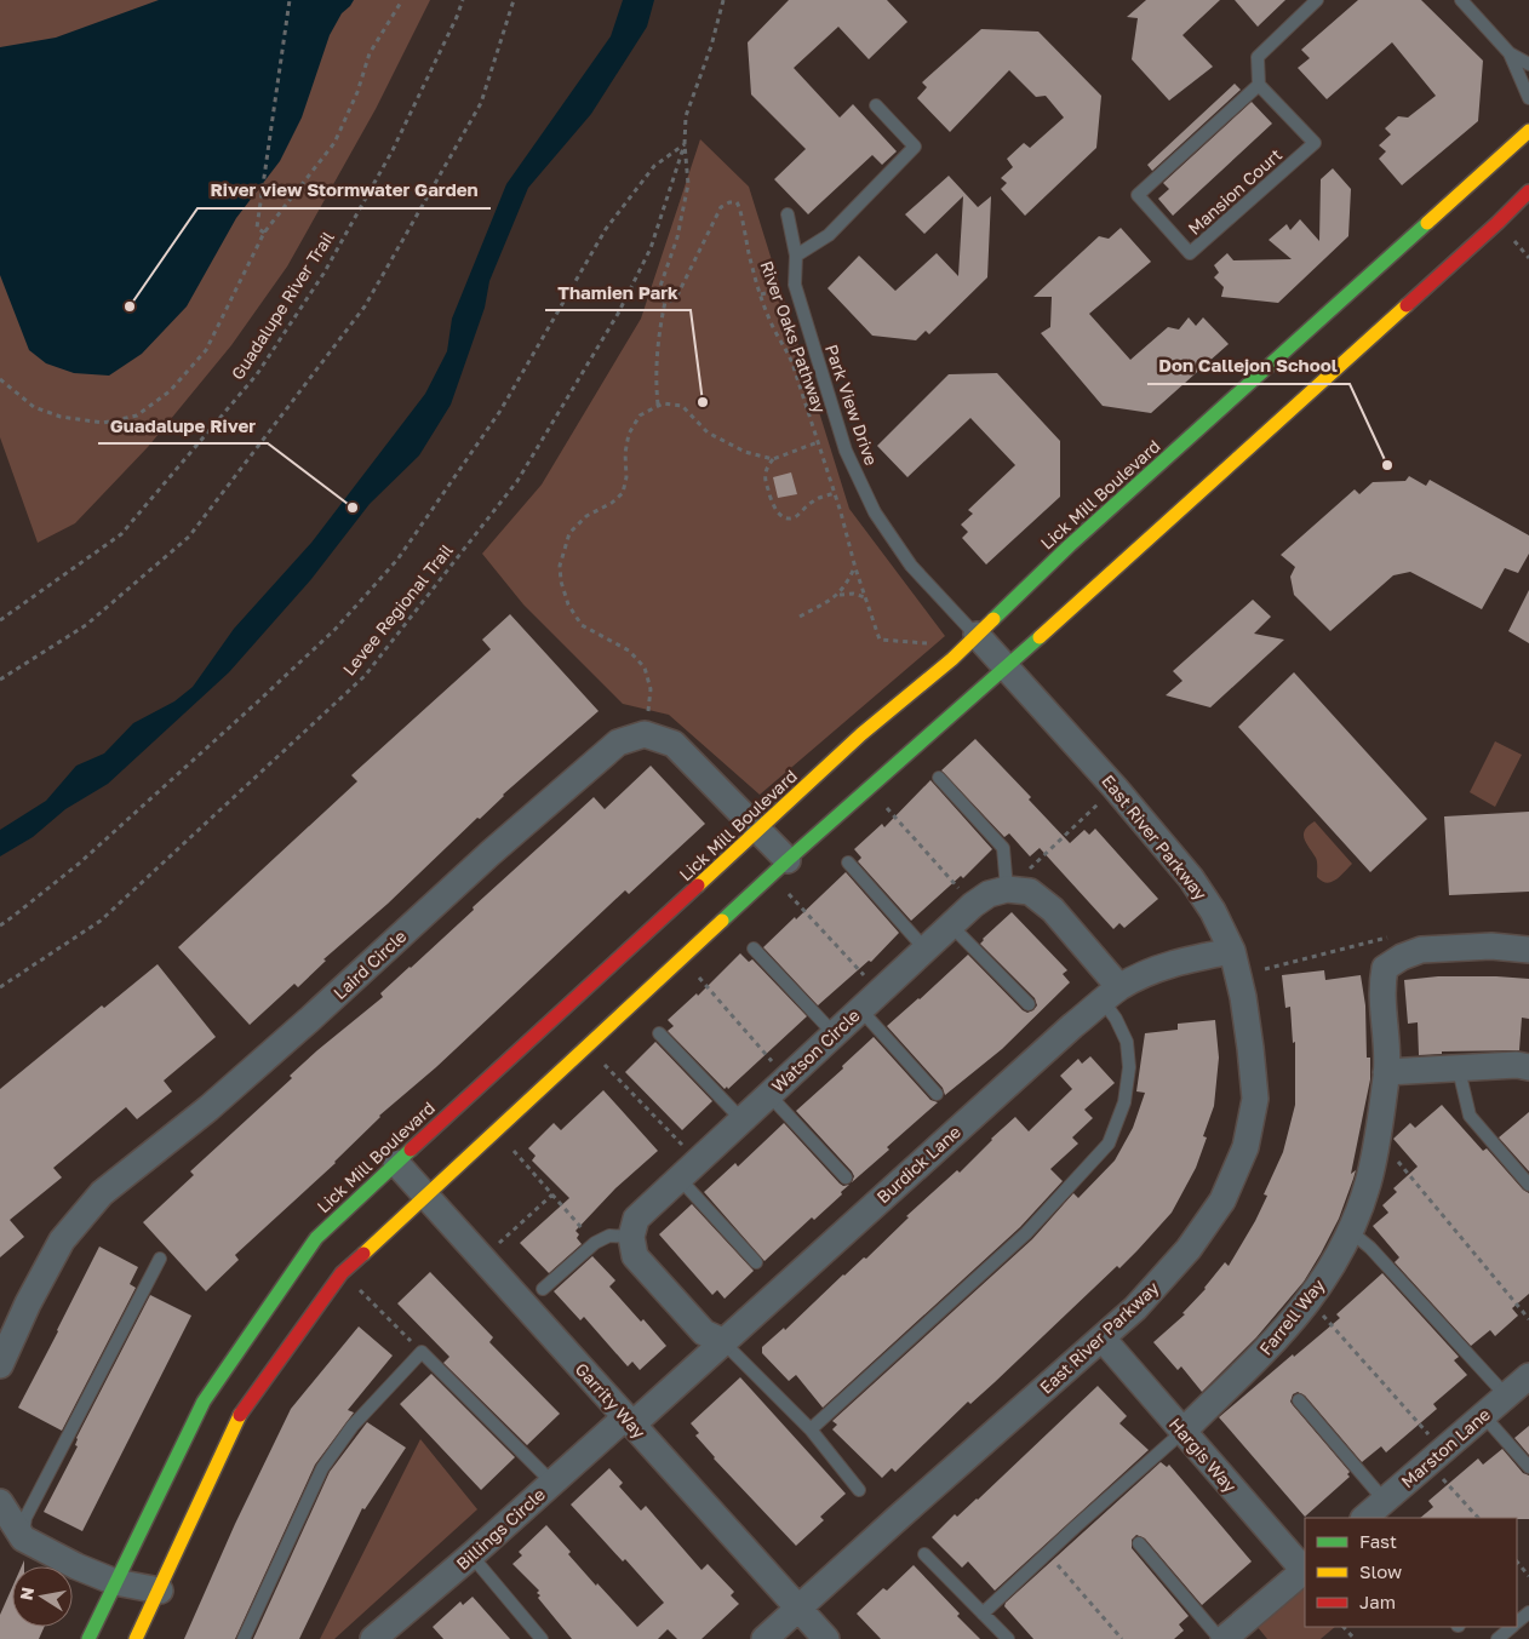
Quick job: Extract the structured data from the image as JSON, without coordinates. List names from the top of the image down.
{
  "streets": {
    "main road": ["Lick Mill Boulevard"],
    "street": [
      "East River Parkway",
      "Laird Circle",
      "Watson Circle",
      "Burdick Lane",
      "Farrell Way",
      "Garrity Way",
      "Marston Lane",
      "Hargis Way",
      "Billings Circle"
    ],
    "lane": ["Mansion Court", "Park View Drive"],
    "path": ["Guadalupe River Trail", "River Oaks Pathway", "Levee Regional Trail"]
  },
  "crossings": [
    ["Park View Drive", "Lick Mill Boulevard"],
    ["Park View Drive", "East River Parkway"],
    ["Lick Mill Boulevard", "East River Parkway"],
    ["Lick Mill Boulevard", "Garrity Way"],
    ["East River Parkway", "Burdick Lane"],
    ["East River Parkway", "Garrity Way"],
    ["East River Parkway", "Hargis Way"],
    ["Burdick Lane", "Garrity Way"],
    ["Burdick Lane", "Billings Circle"],
    ["Farrell Way", "Hargis Way"],
    ["Garrity Way", "Billings Circle"]
  ],
  "places": [
    "River view Stormwater Garden",
    "Thamien Park",
    "Don Callejon School",
    "Guadalupe River"
  ],
  "legend": ["Fast", "Slow", "Jam"],
  "north": "left"
}
